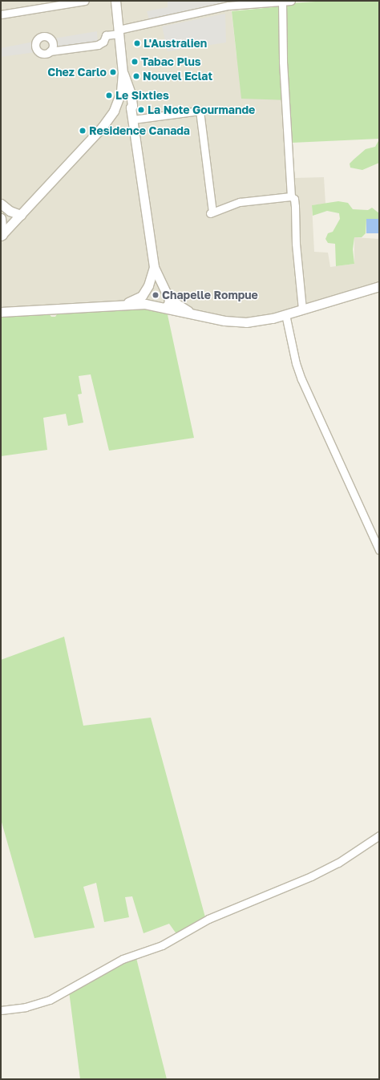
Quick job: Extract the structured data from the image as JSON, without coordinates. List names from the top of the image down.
{
  "places": [
    "L'Australien",
    "Tabac Plus",
    "Chez Carlo",
    "Nouvel Eclat",
    "Le Sixties",
    "La Note Gourmande",
    "Residence Canada",
    "Chapelle Rompue"
  ]
}
